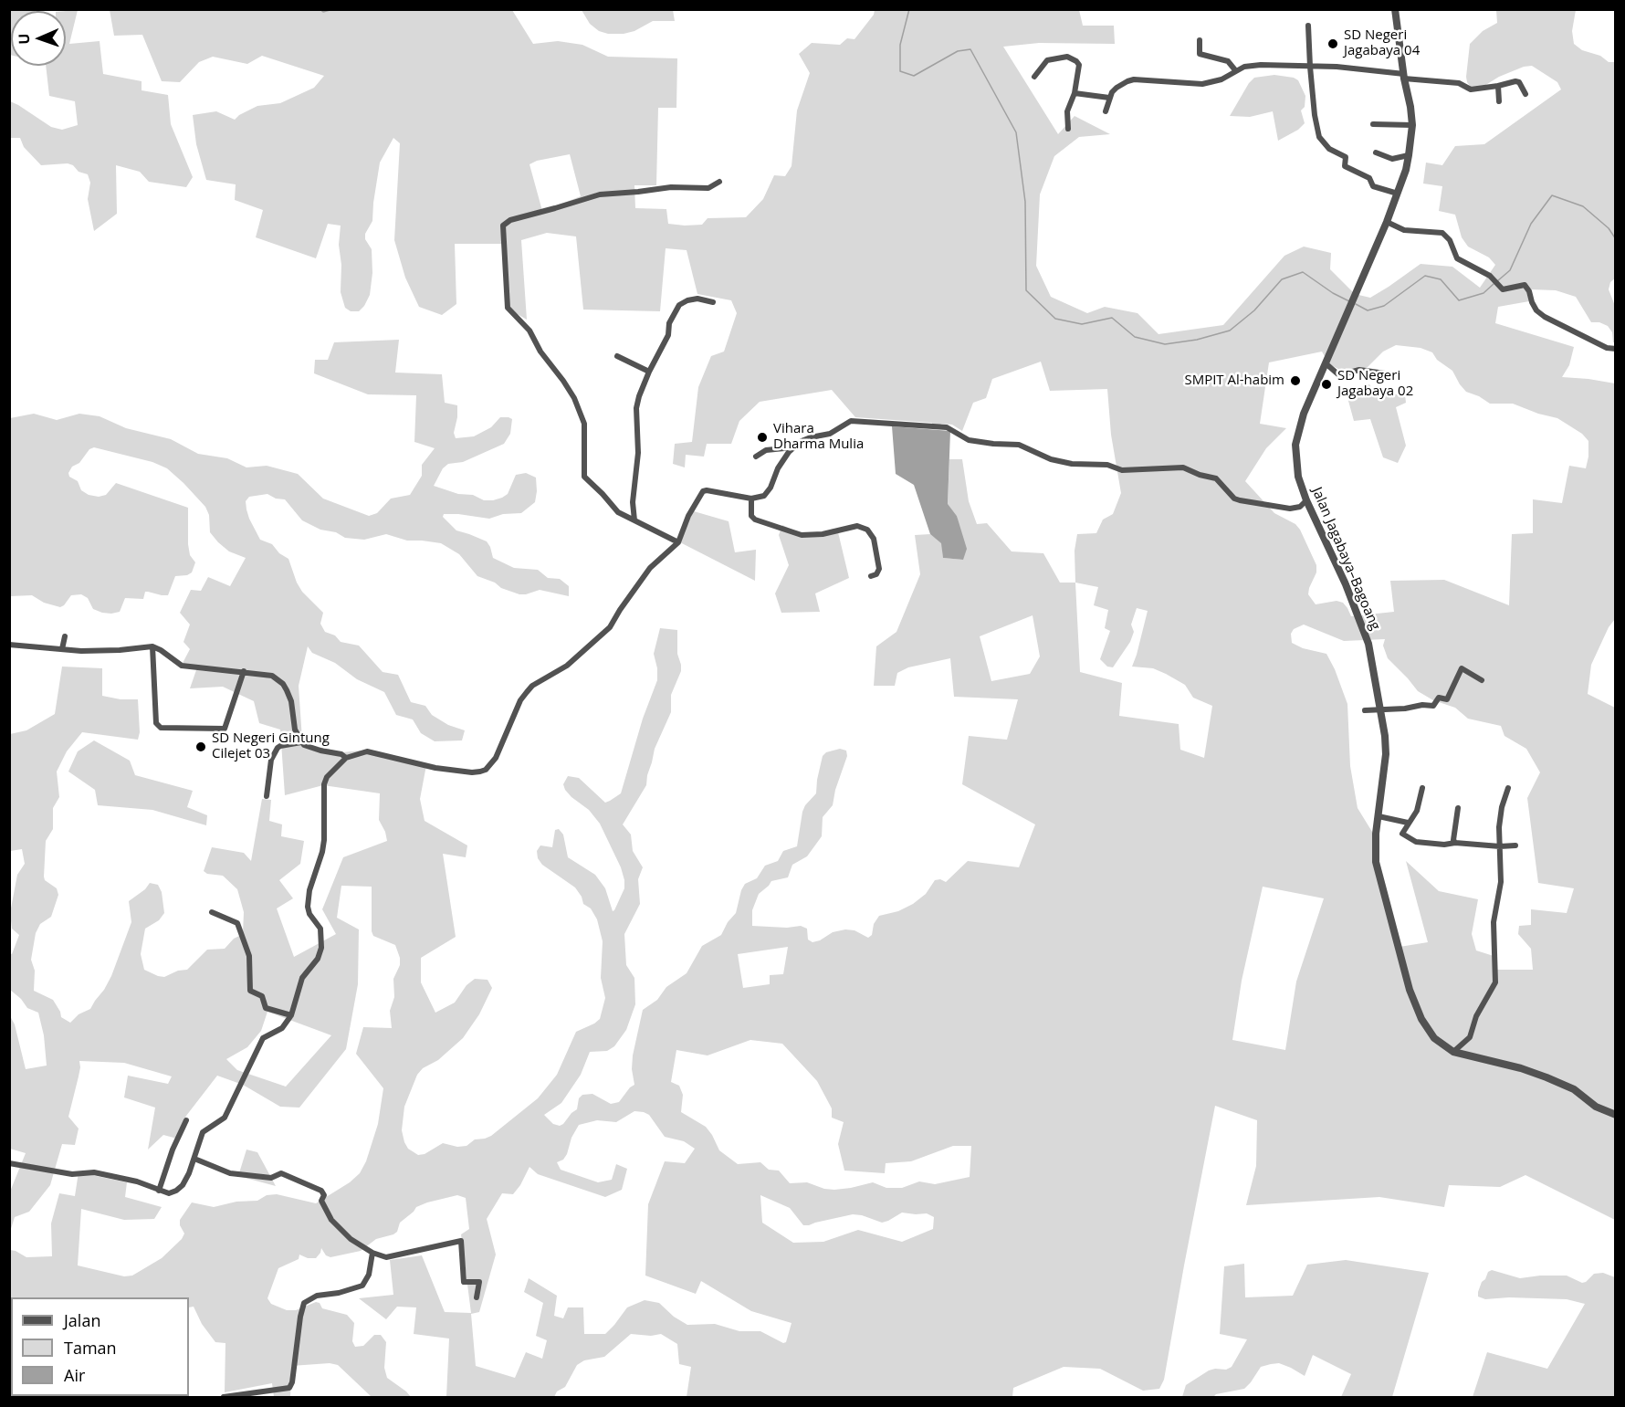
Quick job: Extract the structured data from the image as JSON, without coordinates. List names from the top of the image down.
{
  "streets": {
    "street": ["Jalan Jagabaya–Bagoang"]
  },
  "places": [
    "SD Negeri Jagabaya 04",
    "SMPIT Al-habim",
    "SD Negeri Jagabaya 02",
    "Vihara Dharma Mulia",
    "SD Negeri Gintung Cilejet 03"
  ],
  "legend": ["Jalan", "Taman", "Air"],
  "north": "left"
}
